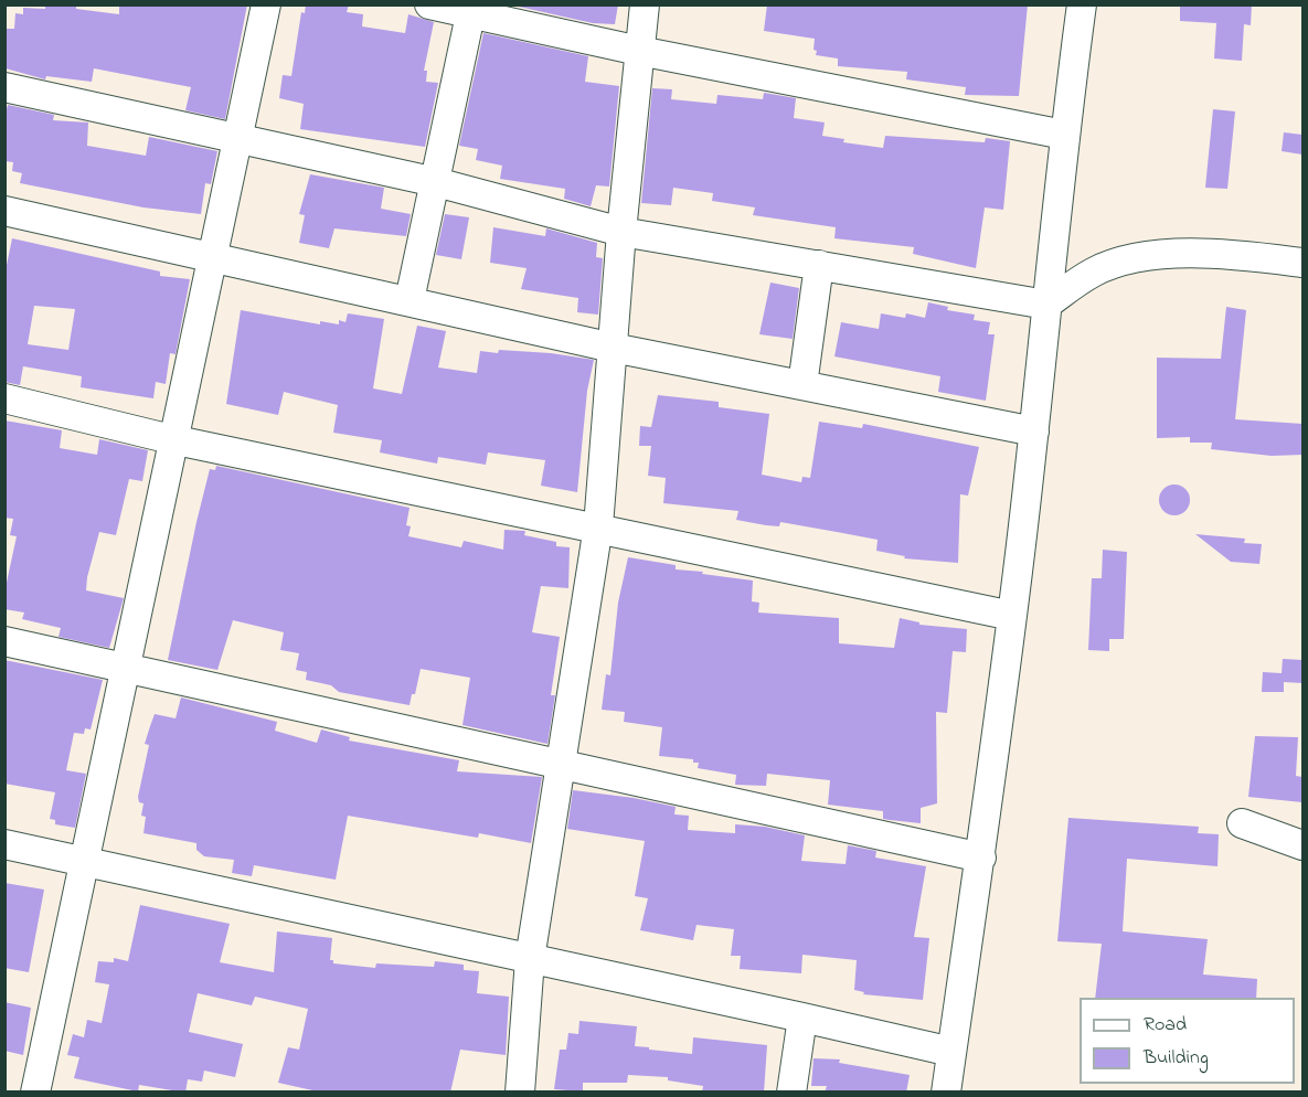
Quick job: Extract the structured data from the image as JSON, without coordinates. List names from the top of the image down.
{
  "legend": ["Road", "Building"]
}
